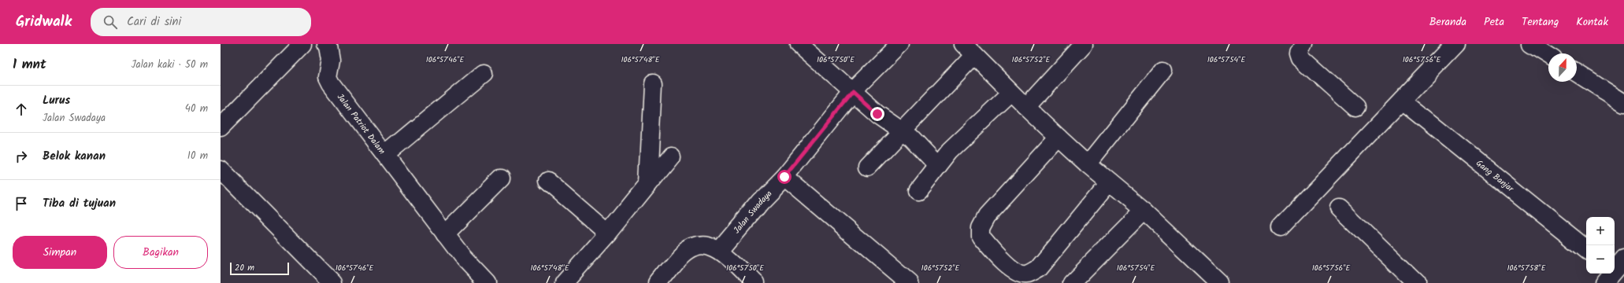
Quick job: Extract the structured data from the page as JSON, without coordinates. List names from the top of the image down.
{
  "streets": {
    "street": ["Jalan Patriot Dalam", "Gang Banjar", "Jalan Swadaya"]
  },
  "scale_bar": "20 m",
  "north": "top",
  "page": {
    "header": "Gridwalk",
    "search": "Cari di sini",
    "nav": [
      "Beranda",
      "Peta",
      "Tentang",
      "Kontak"
    ],
    "heading": ["1 mnt", "Jalan kaki · 50 m"],
    "list": [
      ["Lurus", "Jalan Swadaya", "40 m"],
      ["Belok kanan", "10 m"],
      "Tiba di tujuan"
    ],
    "map_buttons": ["+", "−"],
    "buttons": ["Simpan", "Bagikan"],
    "scale": "20 m"
  },
  "coordinates": [
    "106°57'50\"E",
    "106°57'52\"E",
    "106°57'54\"E",
    "106°57'46\"E",
    "106°57'48\"E",
    "106°57'56\"E",
    "106°57'58\"E"
  ]
}
